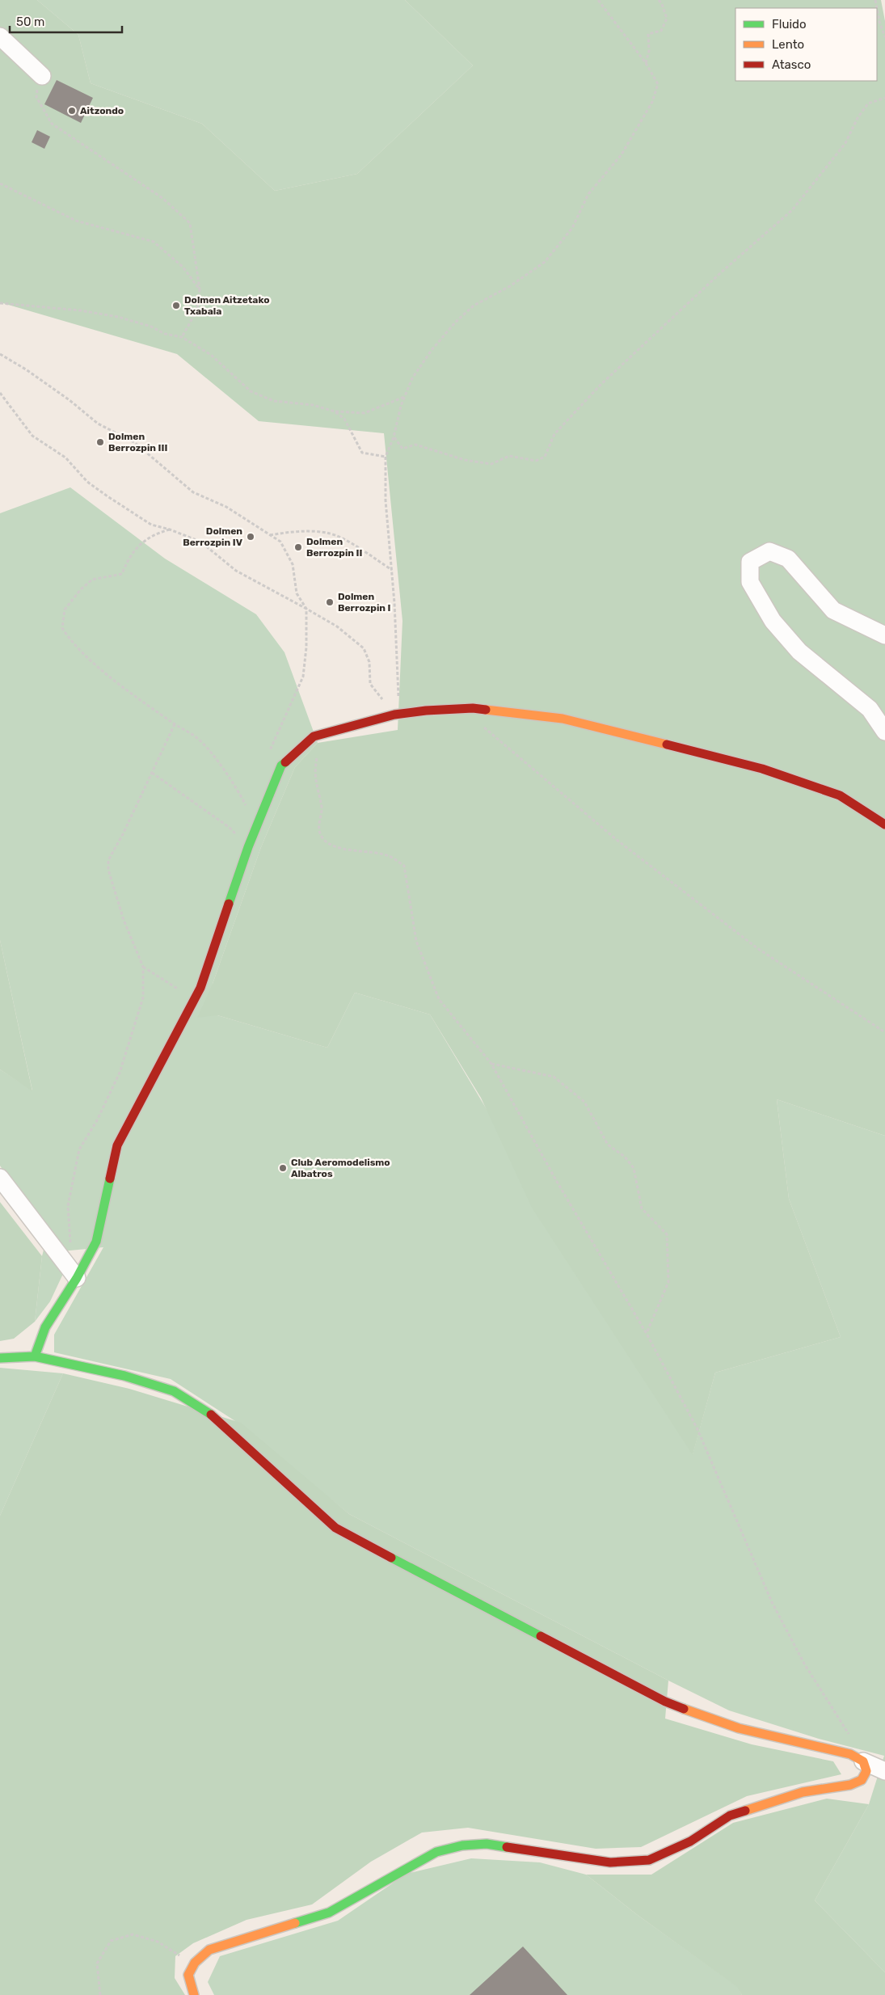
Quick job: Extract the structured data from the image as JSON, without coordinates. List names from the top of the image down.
{
  "places": [
    "Aitzondo",
    "Dolmen Aitzetako Txabala",
    "Dolmen Berrozpin III",
    "Dolmen Berrozpin IV",
    "Dolmen Berrozpin II",
    "Dolmen Berrozpin I",
    "Club Aeromodelismo Albatros"
  ],
  "legend": ["Fluido", "Lento", "Atasco"],
  "scale_bar": "50 m"
}
